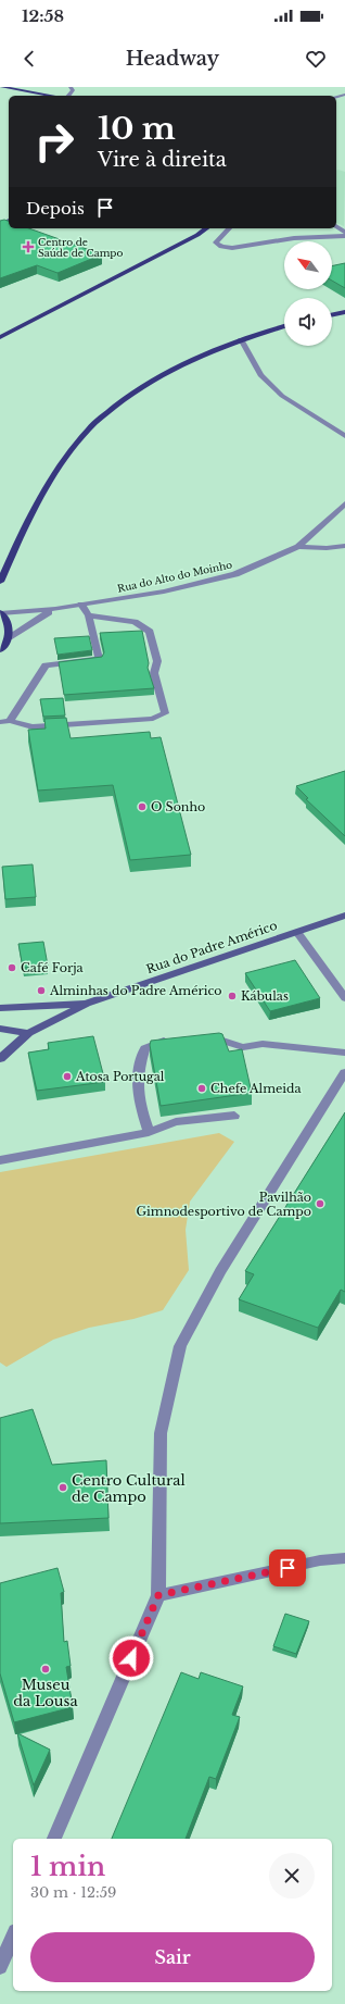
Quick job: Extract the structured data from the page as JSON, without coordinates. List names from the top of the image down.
{
  "streets": {
    "street": ["Rua do Alto do Moinho", "Rua do Padre Américo"]
  },
  "places": {
    "health": ["Centro de Saúde de Campo"],
    "other": [
      "O Sonho",
      "Café Forja",
      "Alminhas do Padre Américo",
      "Kábulas",
      "Atosa Portugal",
      "Chefe Almeida",
      "Pavilhão Gimnodesportivo de Campo",
      "Centro Cultural de Campo",
      "Museu da Lousa"
    ]
  },
  "north": "top left",
  "page": {
    "status": "12:58",
    "header": "Headway",
    "turn": ["10 m", "Vire à direita"],
    "then": "Depois",
    "heading": ["1 min", "30 m · 12:59"],
    "buttons": "Sair"
  }
}
